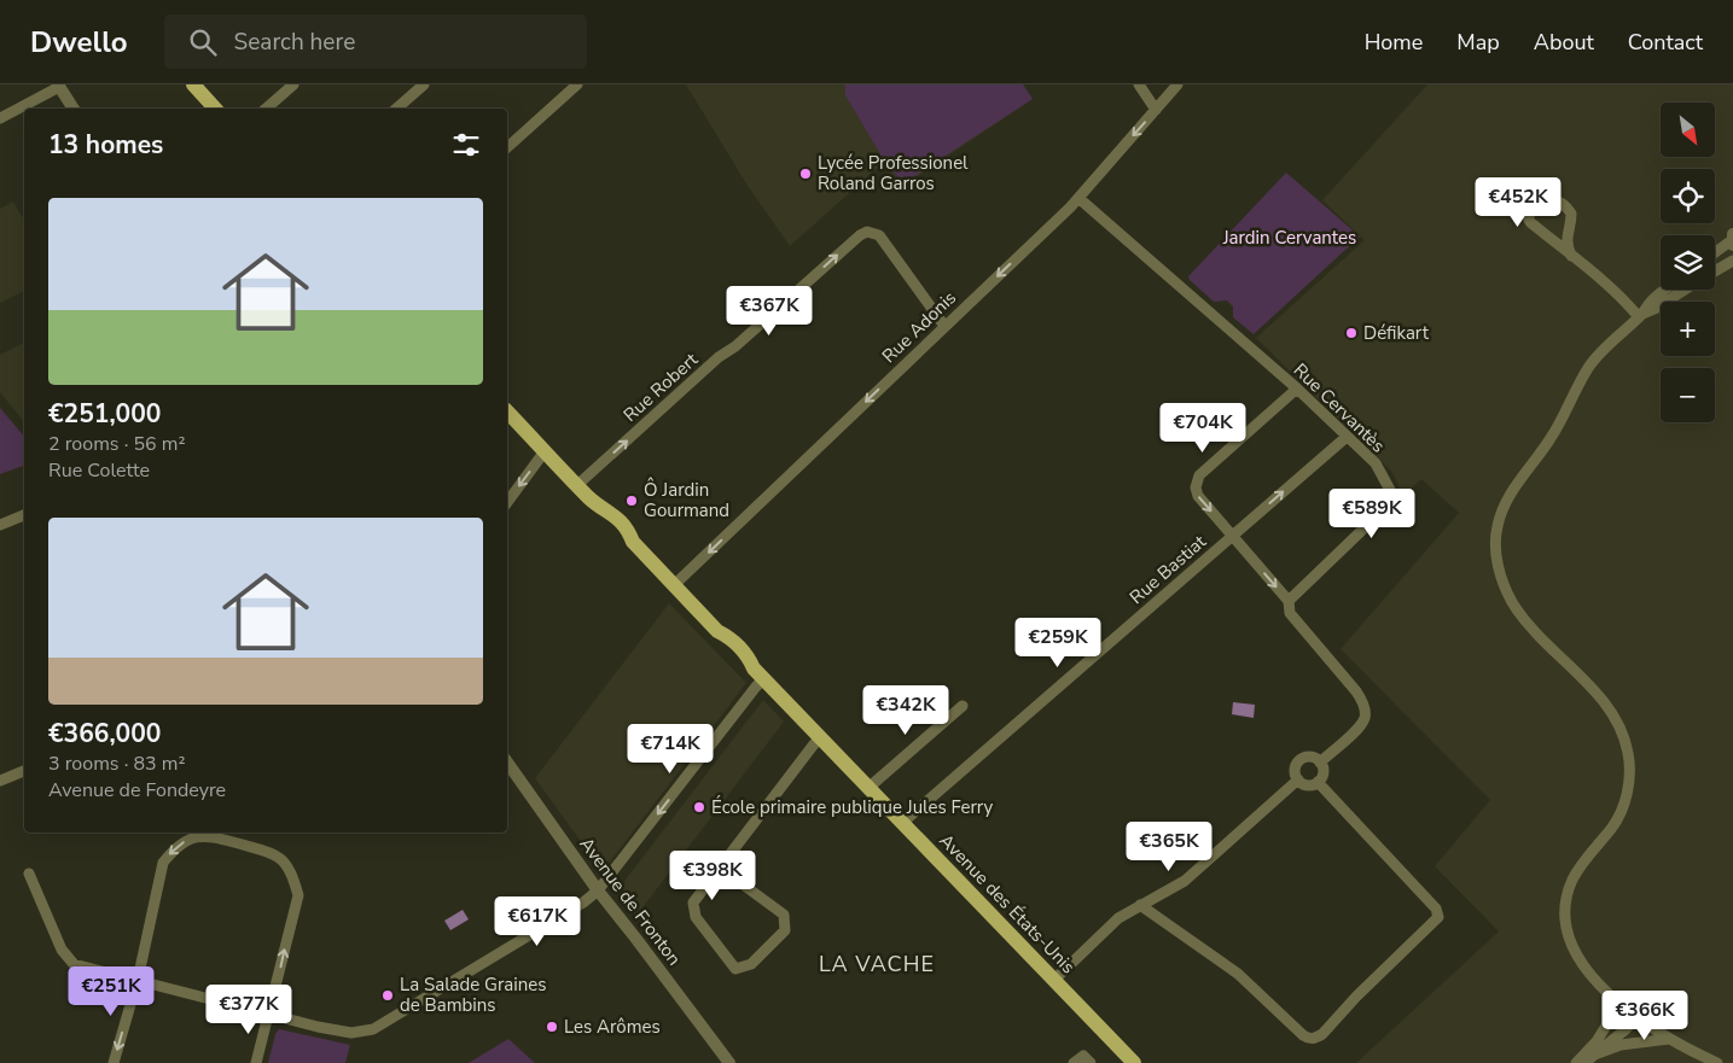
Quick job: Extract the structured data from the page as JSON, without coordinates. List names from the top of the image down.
{
  "streets": {
    "main road": ["Avenue des États-Unis"],
    "street": [
      "Rue Adonis",
      "Rue Robert",
      "Rue Cervantès",
      "Rue Bastiat",
      "Avenue de Fronton"
    ]
  },
  "crossings": [
    ["Rue Adonis", "Rue Robert"],
    ["Rue Adonis", "Rue Cervantès"],
    ["Rue Adonis", "Avenue des États-Unis"],
    ["Rue Robert", "Avenue des États-Unis"],
    ["Rue Cervantès", "Rue Bastiat"],
    ["Rue Bastiat", "Avenue des États-Unis"]
  ],
  "one_way": ["Rue Adonis"],
  "districts": ["LA VACHE"],
  "parks": ["Jardin Cervantes"],
  "places": [
    "Lycée Professionel Roland Garros",
    "Défikart",
    "Ô Jardin Gourmand",
    "École primaire publique Jules Ferry",
    "La Salade Graines de Bambins",
    "Les Arômes"
  ],
  "north": "bottom right",
  "page": {
    "header": "Dwello",
    "search": "Search here",
    "nav": [
      "Home",
      "Map",
      "About",
      "Contact"
    ],
    "map_buttons": ["+", "−"],
    "heading": "13 homes",
    "price": [
      "€452K",
      "€367K",
      "€704K",
      "€589K",
      "€259K",
      "€342K",
      "€714K",
      "€365K",
      "€398K",
      "€617K",
      "€251K",
      "€377K",
      "€366K"
    ],
    "list": [
      {
        "name": "€251,000",
        "note": "2 rooms · 56 m² · Rue Colette"
      },
      {
        "name": "€366,000",
        "note": "3 rooms · 83 m² · Avenue de Fondeyre"
      }
    ]
  }
}
